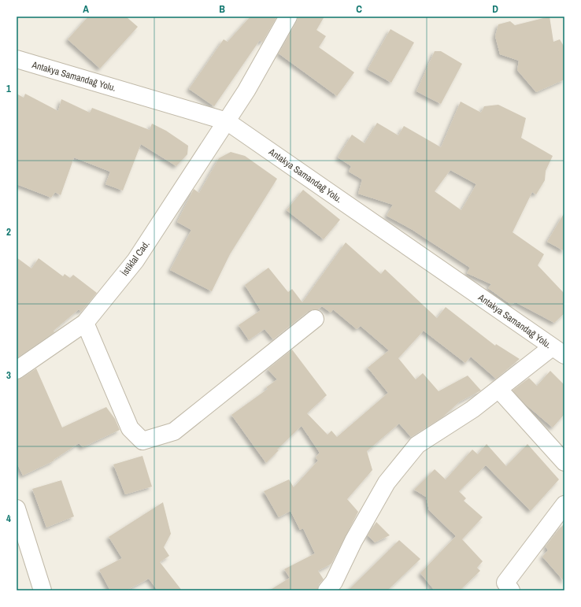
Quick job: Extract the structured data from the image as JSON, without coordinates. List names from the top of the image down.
{
  "streets": {
    "street": ["Antakya Samandağ Yolu.", "İstiklal Cad."]
  },
  "crossings": [
    ["Antakya Samandağ Yolu.", "İstiklal Cad."]
  ],
  "grid": {
    "columns": [
      "A",
      "B",
      "C",
      "D"
    ],
    "rows": [
      "1",
      "2",
      "3",
      "4"
    ]
  }
}
